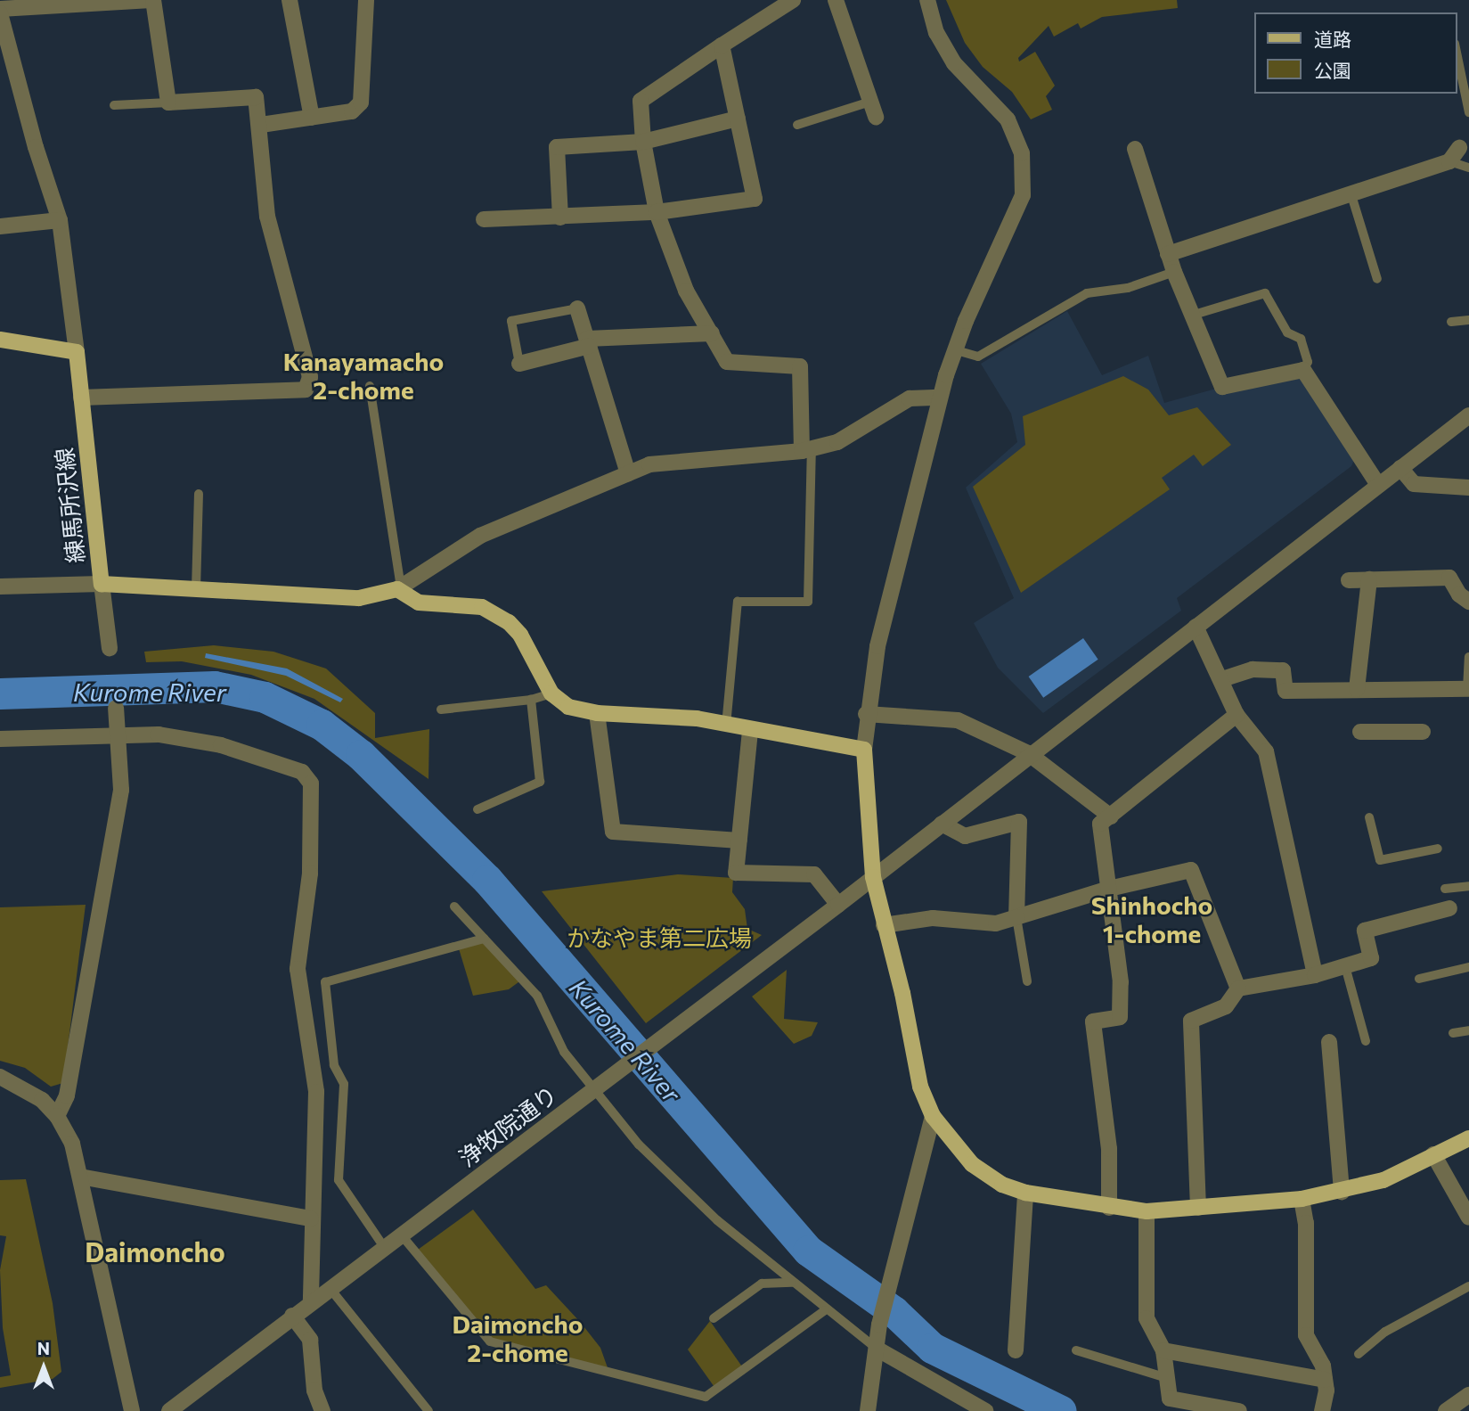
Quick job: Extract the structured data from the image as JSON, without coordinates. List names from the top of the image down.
{
  "streets": {
    "main road": ["練馬所沢線"],
    "street": ["浄牧院通り"]
  },
  "districts": [
    "Kanayamacho 2-chome",
    "Shinhocho 1-chome",
    "Daimoncho",
    "Daimoncho 2-chome"
  ],
  "water": ["Kurome River"],
  "parks": ["かなやま第二広場"],
  "legend": ["道路", "公園"],
  "north": "top"
}
